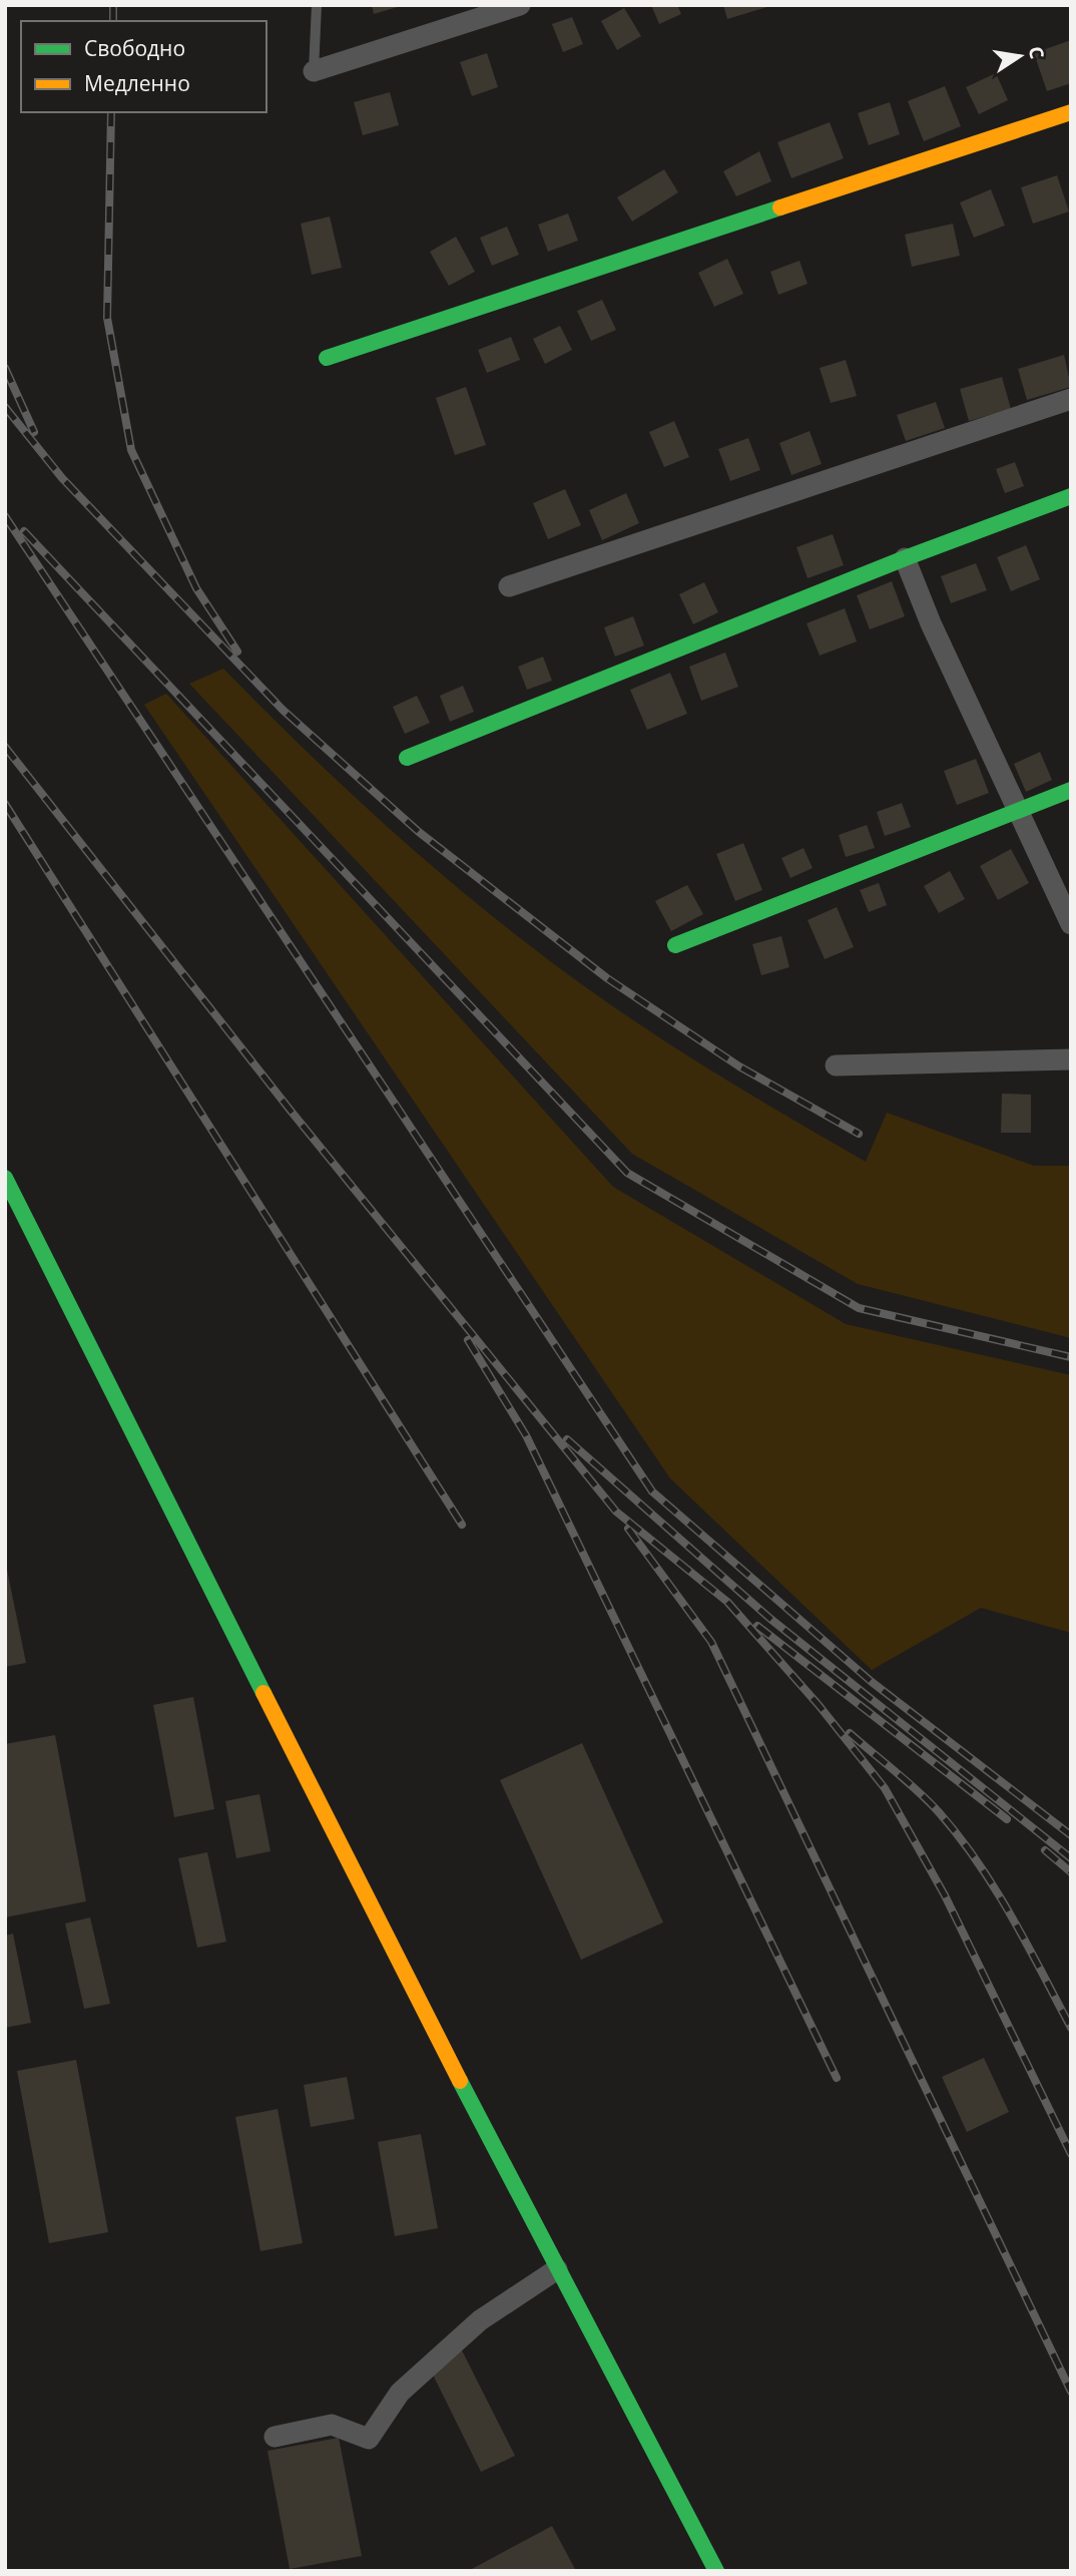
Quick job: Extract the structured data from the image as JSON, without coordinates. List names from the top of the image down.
{
  "legend": ["Свободно", "Медленно"],
  "north": "right"
}
